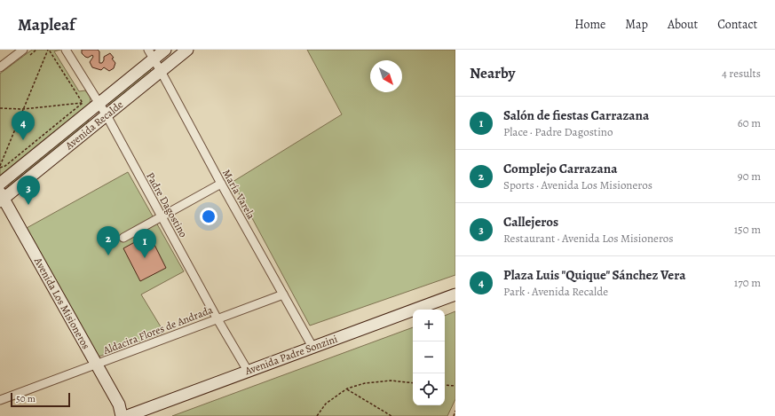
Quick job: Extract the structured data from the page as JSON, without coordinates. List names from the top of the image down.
{
  "streets": {
    "street": [
      "Avenida Recalde",
      "María Varela",
      "Padre Dagostino",
      "Avenida Los Misioneros",
      "Aldacira Flores de Andrada",
      "Avenida Padre Sonzini"
    ]
  },
  "crossings": [
    ["Avenida Recalde", "María Varela"],
    ["Avenida Recalde", "Padre Dagostino"],
    ["Avenida Recalde", "Avenida Los Misioneros"],
    ["María Varela", "Aldacira Flores de Andrada"],
    ["María Varela", "Avenida Padre Sonzini"],
    ["Padre Dagostino", "Aldacira Flores de Andrada"],
    ["Padre Dagostino", "Avenida Padre Sonzini"],
    ["Avenida Los Misioneros", "Aldacira Flores de Andrada"]
  ],
  "scale_bar": "50 m",
  "north": "bottom right",
  "page": {
    "header": "Mapleaf",
    "nav": [
      "Home",
      "Map",
      "About",
      "Contact"
    ],
    "heading": ["Nearby", "4 results"],
    "list": [
      {
        "mark": "1",
        "name": "Salón de fiestas Carrazana",
        "note": "Place · Padre Dagostino",
        "value": "60 m"
      },
      {
        "mark": "2",
        "name": "Complejo Carrazana",
        "note": "Sports · Avenida Los Misioneros",
        "value": "90 m"
      },
      {
        "mark": "3",
        "name": "Callejeros",
        "note": "Restaurant · Avenida Los Misioneros",
        "value": "150 m"
      },
      {
        "mark": "4",
        "name": "Plaza Luis \"Quique\" Sánchez Vera",
        "note": "Park · Avenida Recalde",
        "value": "170 m"
      }
    ],
    "pins": [
      "4",
      "3",
      "2",
      "1"
    ],
    "map_buttons": ["+", "−"],
    "scale": "50 m"
  }
}
